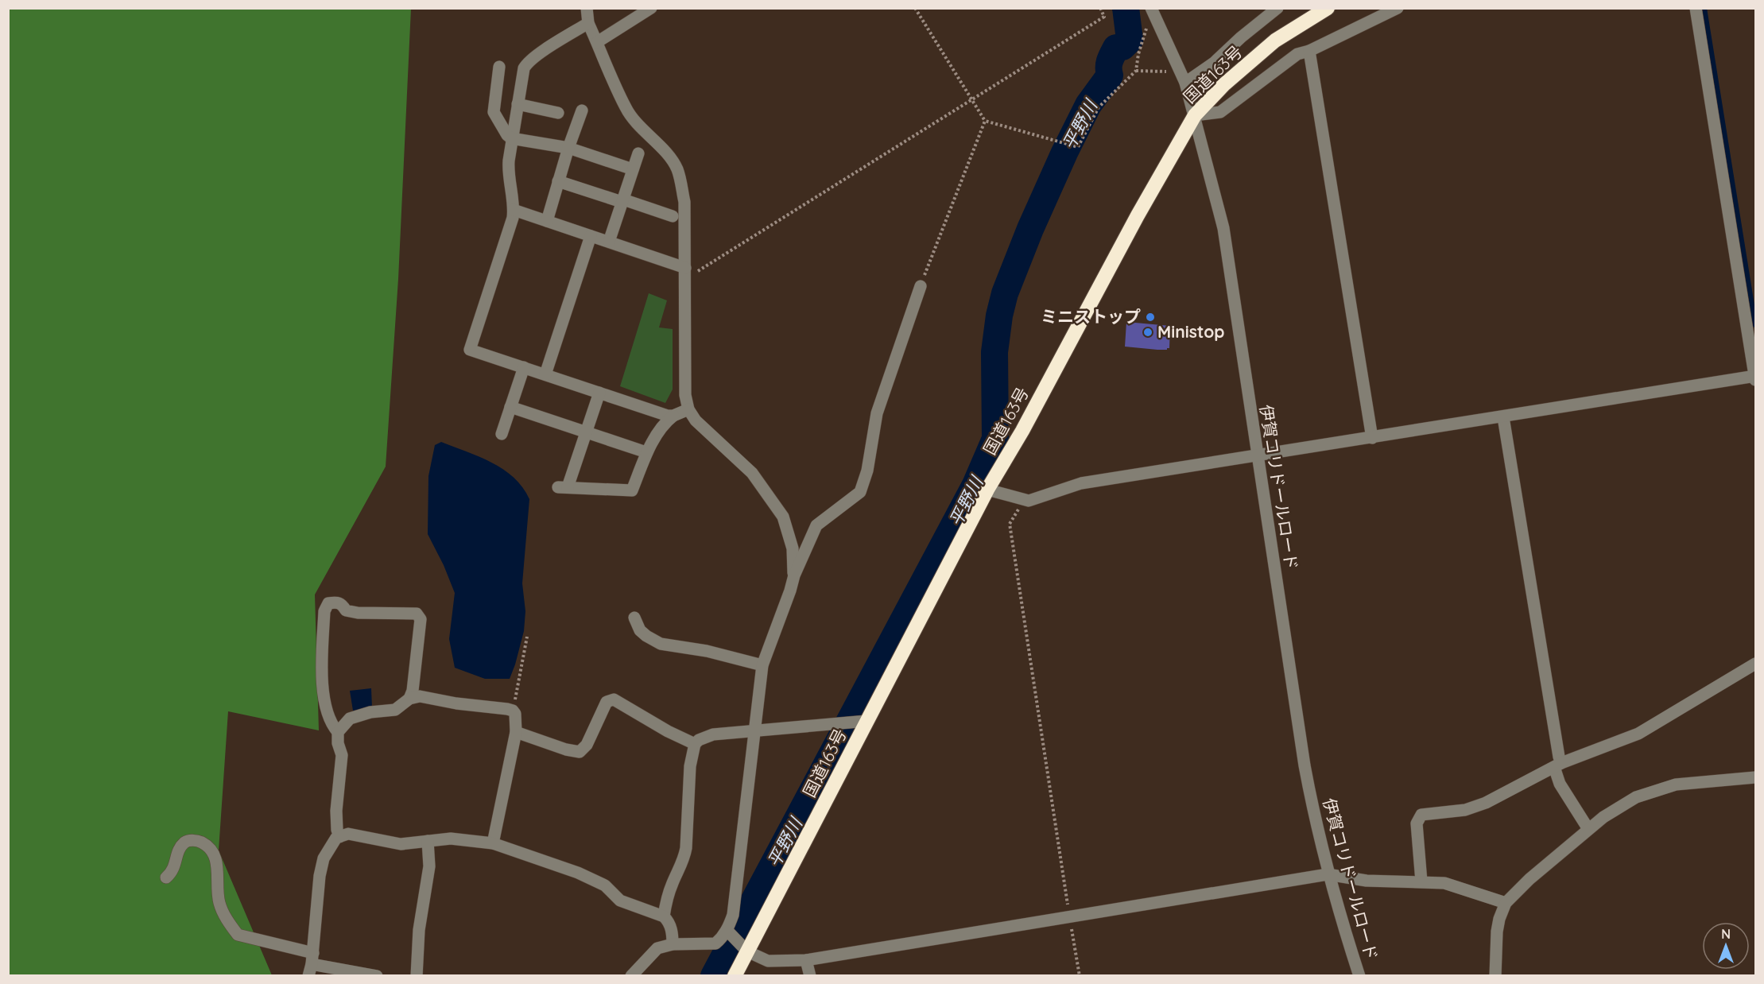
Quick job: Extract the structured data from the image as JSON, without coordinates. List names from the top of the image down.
{
  "streets": {
    "highway": ["国道163号"],
    "street": ["伊賀コリドールロード"]
  },
  "crossings": [
    ["国道163号", "伊賀コリドールロード"]
  ],
  "water": ["平野川"],
  "places": ["ミニストップ", "Ministop"],
  "north": "top"
}
